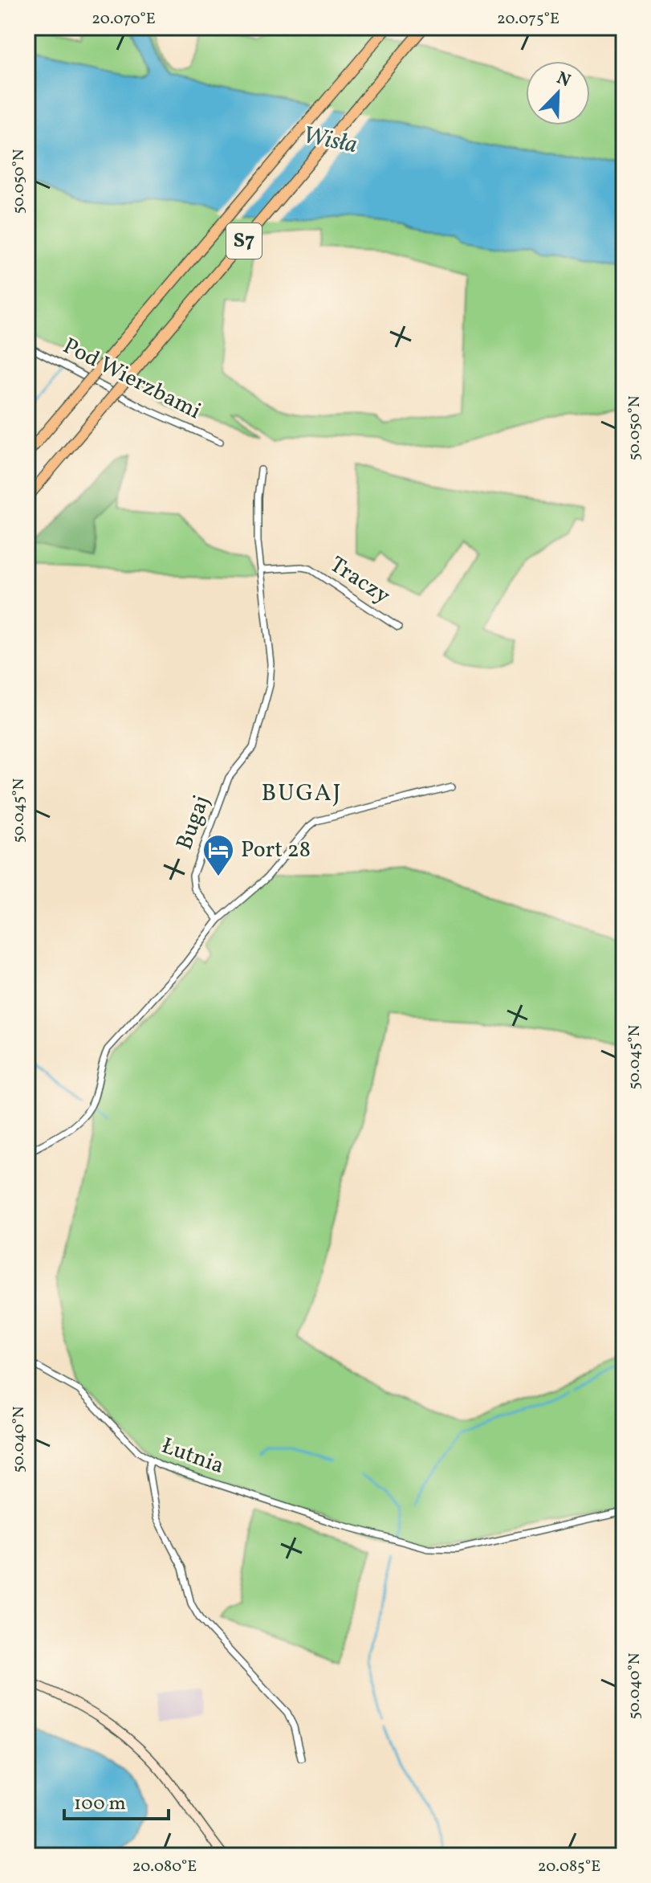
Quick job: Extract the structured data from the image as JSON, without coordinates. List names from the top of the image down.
{
  "streets": {
    "highway": ["S7"],
    "street": [
      "Pod Wierzbami",
      "Traczy",
      "Bugaj",
      "Łutnia"
    ]
  },
  "crossings": [
    ["Traczy", "Bugaj"]
  ],
  "districts": ["BUGAJ"],
  "water": ["Wisła"],
  "places": {
    "hotel": ["Port 28"]
  },
  "scale_bar": "100 m",
  "north": "top right",
  "coordinates": [
    "20.070°E",
    "20.075°E",
    "50.050°N",
    "50.045°N",
    "50.040°N",
    "20.080°E",
    "20.085°E"
  ]
}
